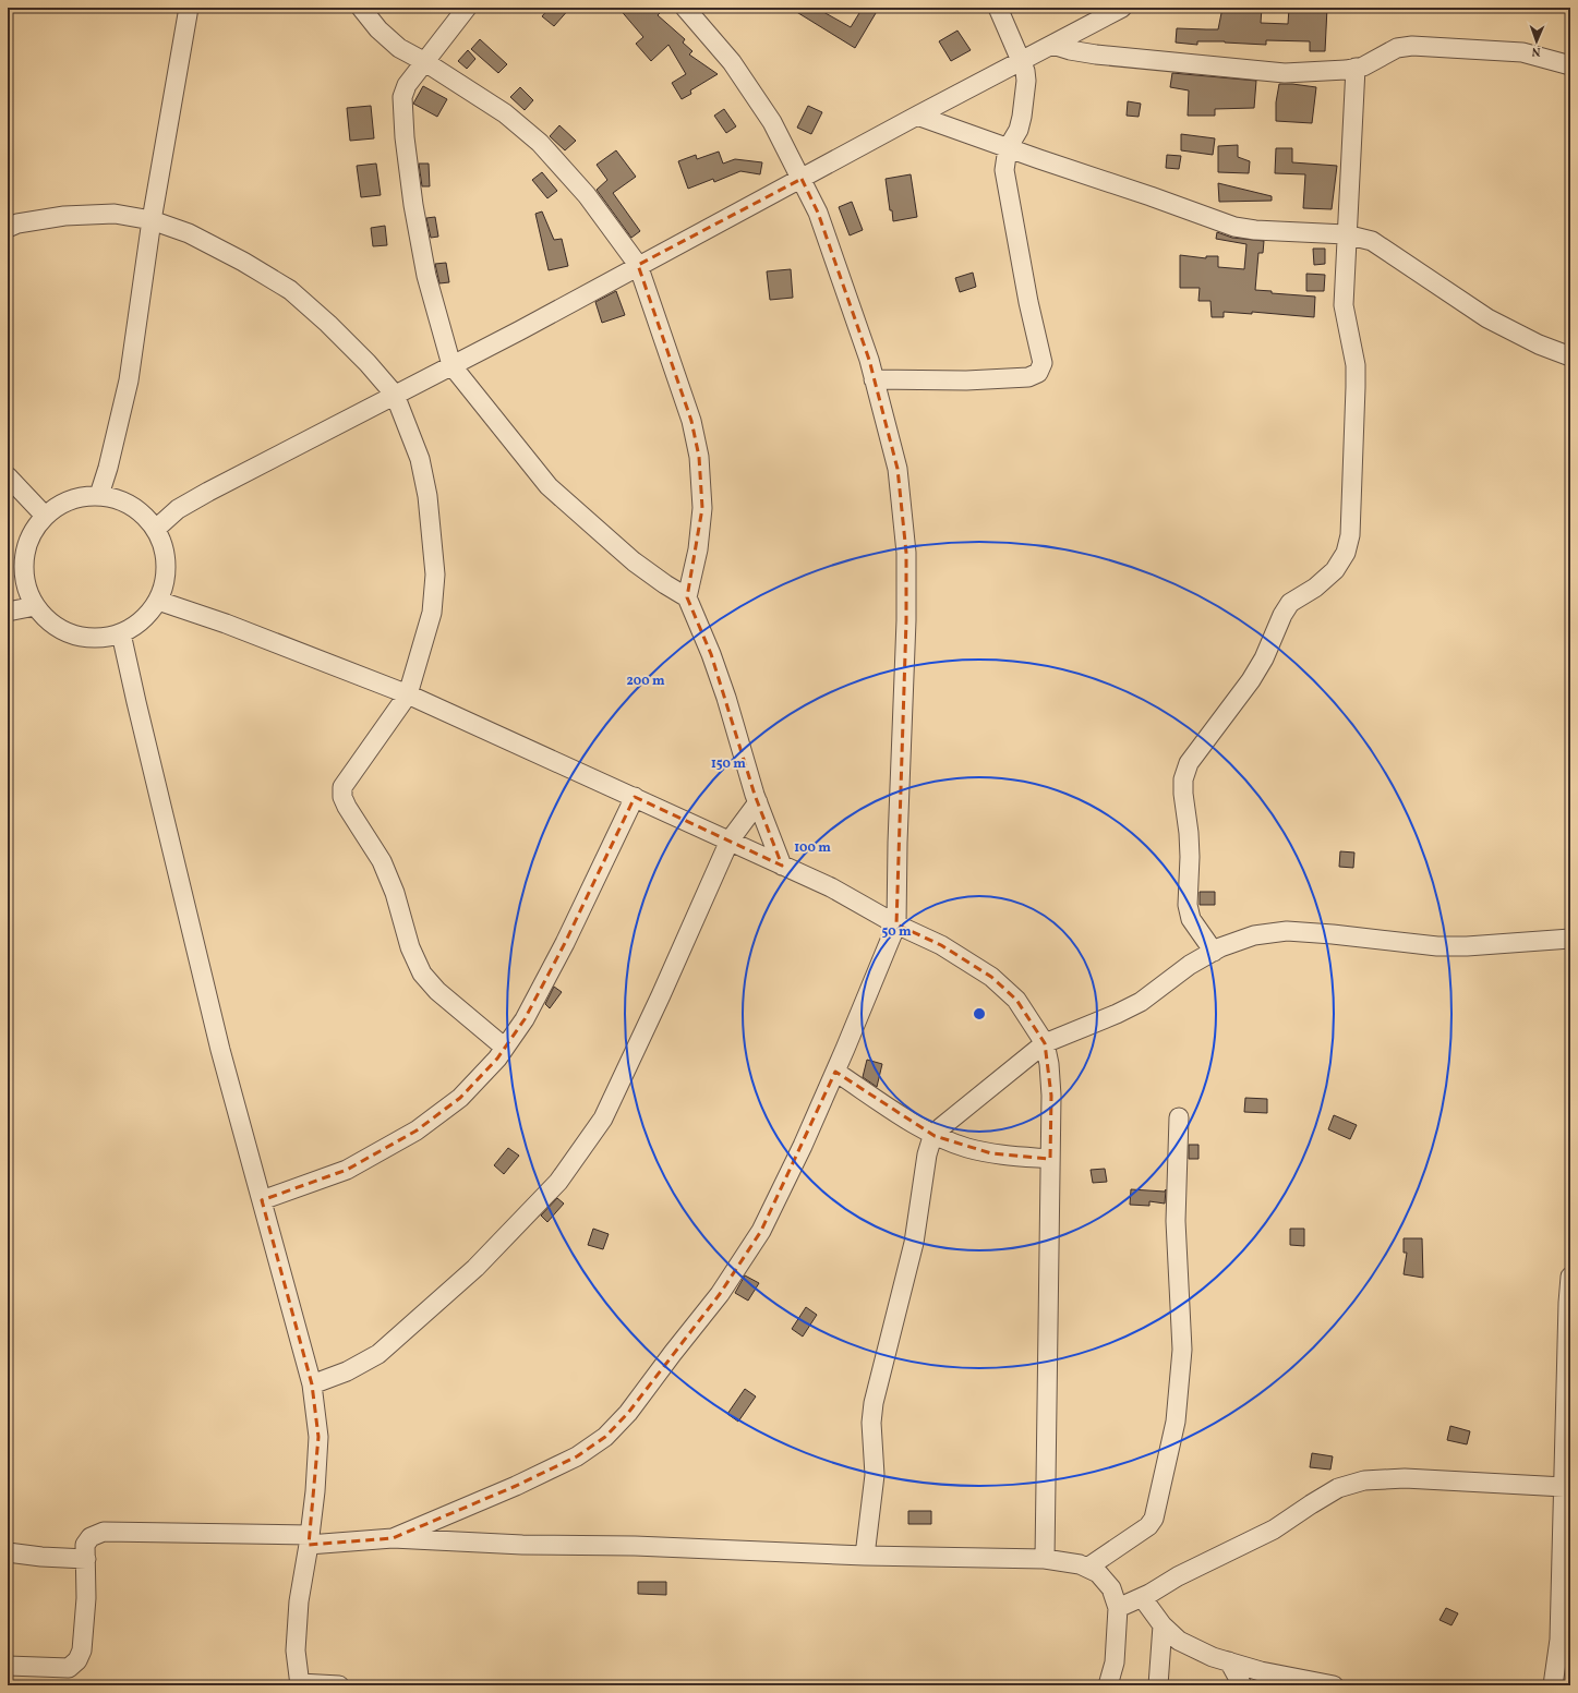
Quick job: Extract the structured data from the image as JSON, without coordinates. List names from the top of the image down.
{
  "north": "bottom",
  "rings": [
    "200 m",
    "150 m",
    "100 m",
    "50 m"
  ]
}
